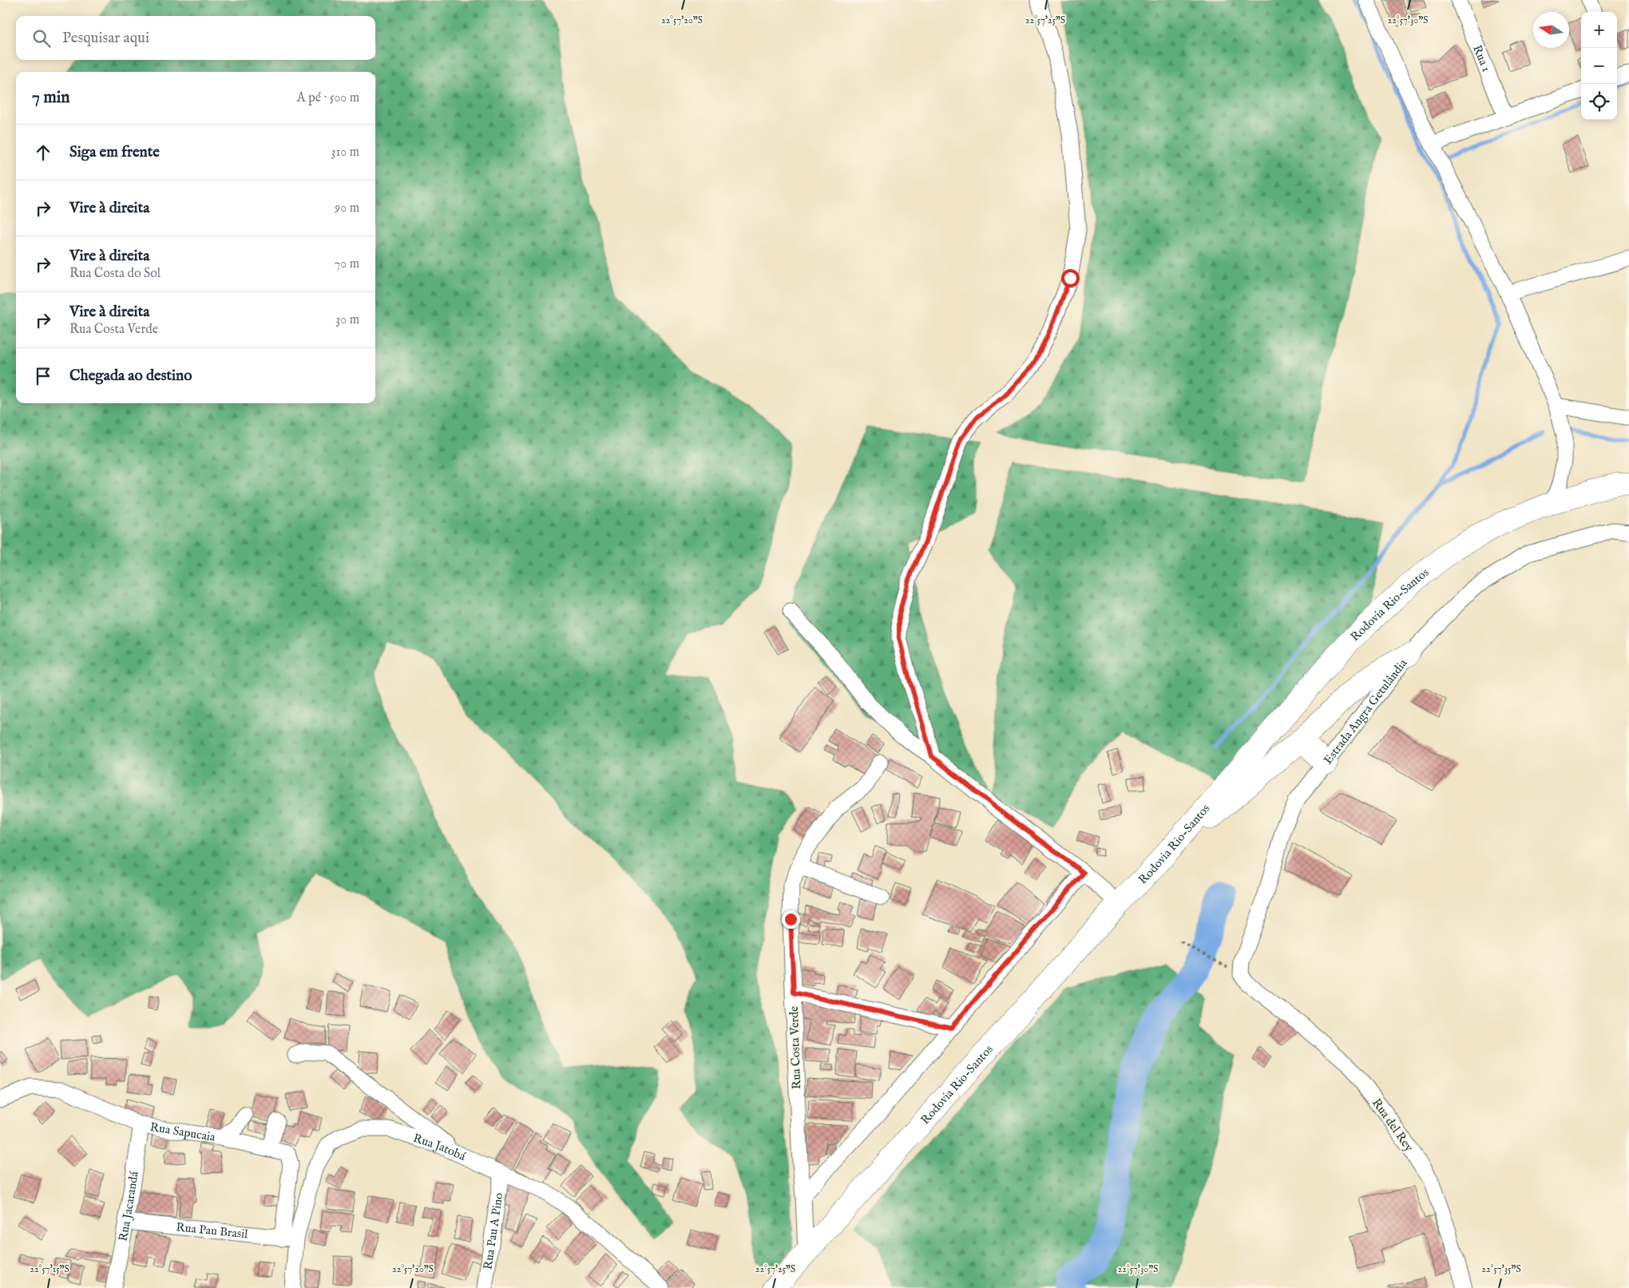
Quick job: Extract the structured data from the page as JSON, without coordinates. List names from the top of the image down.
{
  "streets": {
    "highway": ["Rodovia Rio-Santos"],
    "street": [
      "Rua 1",
      "Estrada Angra Getulândia",
      "Rua Costa Verde",
      "Rua del Rey",
      "Rua Sapucaia",
      "Rua Jatobá",
      "Rua Jacarandá",
      "Rua Pau Brasil",
      "Rua Pau A Pino"
    ]
  },
  "crossings": [
    ["Rodovia Rio-Santos", "Rua Costa Verde"],
    ["Estrada Angra Getulândia", "Rua del Rey"],
    ["Rua Sapucaia", "Rua Jatobá"],
    ["Rua Sapucaia", "Rua Jacarandá"],
    ["Rua Sapucaia", "Rua Pau Brasil"],
    ["Rua Jatobá", "Rua Pau Brasil"],
    ["Rua Jatobá", "Rua Pau A Pino"],
    ["Rua Jacarandá", "Rua Pau Brasil"]
  ],
  "north": "left",
  "page": {
    "map_buttons": ["+", "−"],
    "search": "Pesquisar aqui",
    "heading": ["7 min", "A pé · 500 m"],
    "list": [
      ["Siga em frente", "310 m"],
      ["Vire à direita", "90 m"],
      ["Vire à direita", "Rua Costa do Sol", "70 m"],
      ["Vire à direita", "Rua Costa Verde", "30 m"],
      "Chegada ao destino"
    ]
  },
  "coordinates": [
    "22°57'20\"S",
    "22°57'25\"S",
    "22°57'30\"S",
    "22°57'15\"S",
    "22°57'35\"S"
  ]
}
